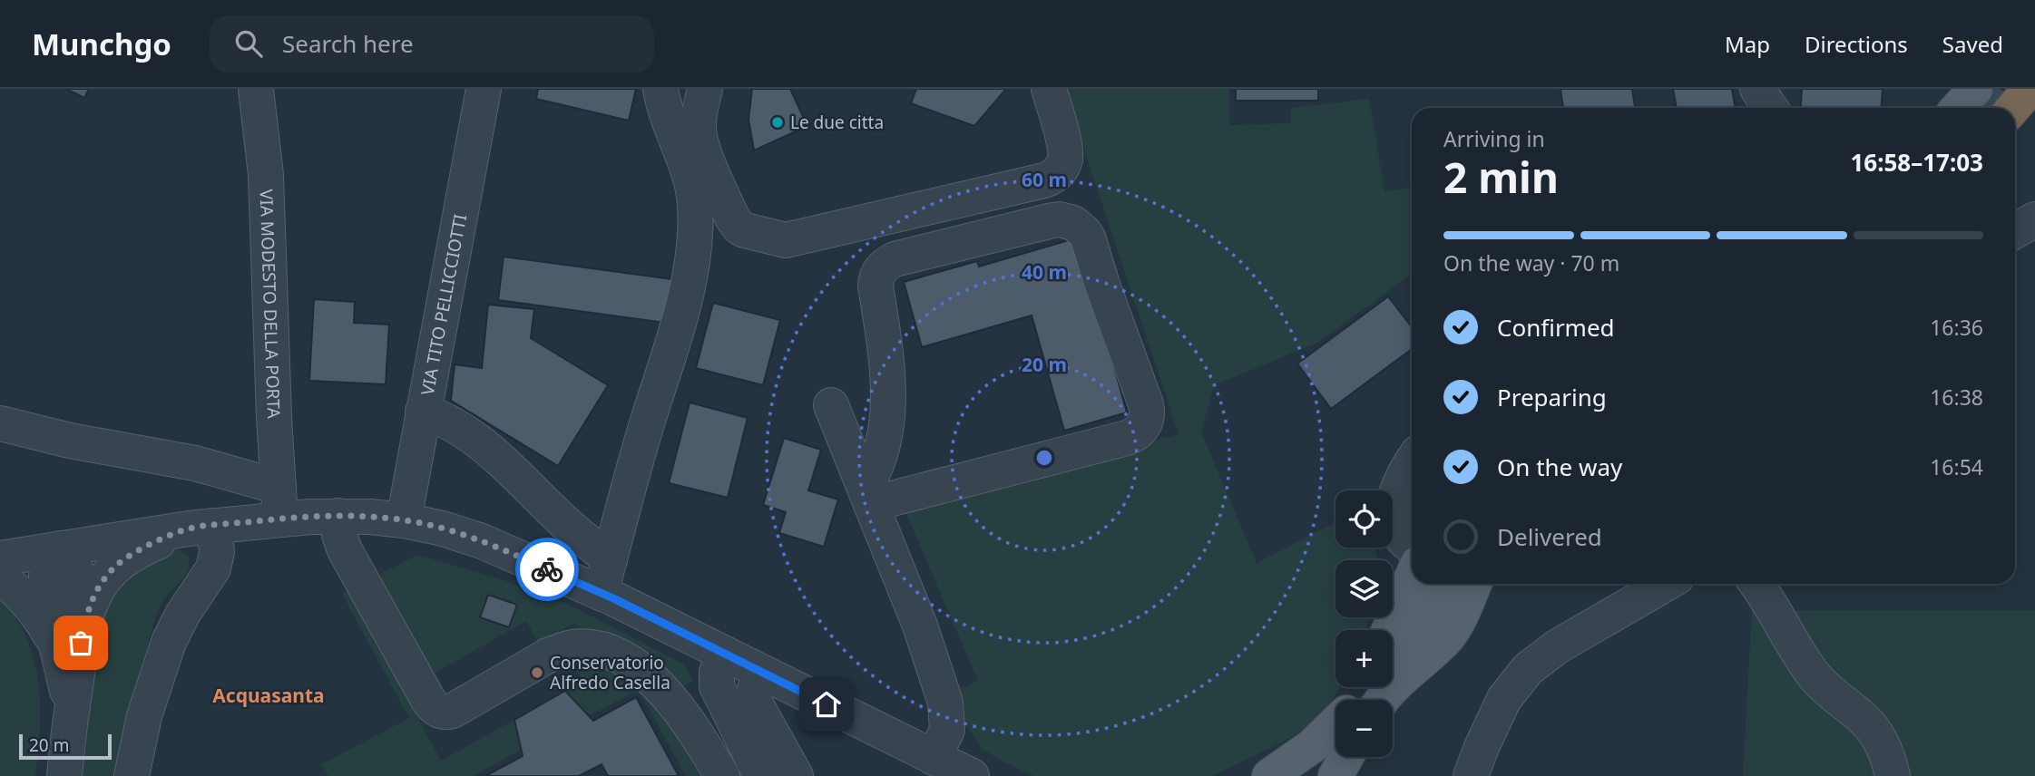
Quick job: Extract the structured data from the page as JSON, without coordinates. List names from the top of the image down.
{
  "streets": {
    "street": ["VIA MODESTO DELLA PORTA", "VIA TITO PELLICCIOTTI"]
  },
  "districts": ["Acquasanta"],
  "places": ["Le due citta", "Conservatorio Alfredo Casella"],
  "scale_bar": "20 m",
  "page": {
    "header": "Munchgo",
    "search": "Search here",
    "nav": ["Map", "Directions", "Saved"],
    "heading": ["2 min", "Arriving in", "16:58–17:03"],
    "bar": "On the way · 70 m",
    "list": [
      ["Confirmed", "16:36"],
      ["Preparing", "16:38"],
      ["On the way", "16:54"],
      "Delivered"
    ],
    "map_buttons": ["+", "−"],
    "scale": "20 m"
  },
  "rings": ["60 m", "40 m", "20 m"]
}
